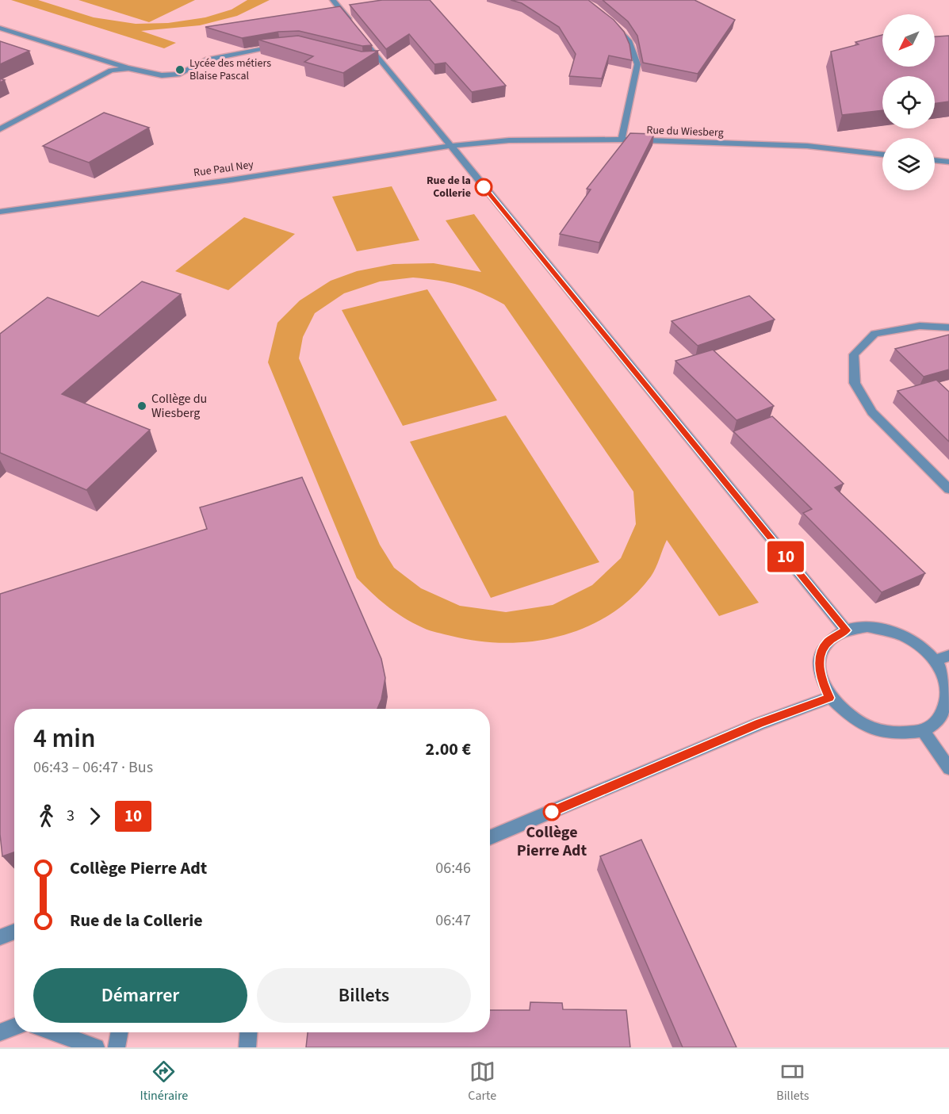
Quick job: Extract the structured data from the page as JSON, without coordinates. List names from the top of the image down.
{
  "streets": {
    "street": ["Rue du Wiesberg", "Rue Paul Ney"]
  },
  "crossings": [
    ["Rue du Wiesberg", "Rue Paul Ney"]
  ],
  "places": [
    "Lycée des métiers Blaise Pascal",
    "Rue de la Collerie",
    "Collège du Wiesberg",
    "Collège Pierre Adt"
  ],
  "lines": ["bus line 10"],
  "north": "bottom left",
  "page": {
    "on_map": "10",
    "heading": ["4 min", "06:43 – 06:47 · Bus", "2.00 €"],
    "legs": ["3", "10"],
    "list": [
      {
        "name": "Collège Pierre Adt",
        "value": "06:46"
      },
      {
        "name": "Rue de la Collerie",
        "value": "06:47"
      }
    ],
    "buttons": ["Démarrer", "Billets"],
    "tabs": ["Itinéraire", "Carte", "Billets"]
  }
}
